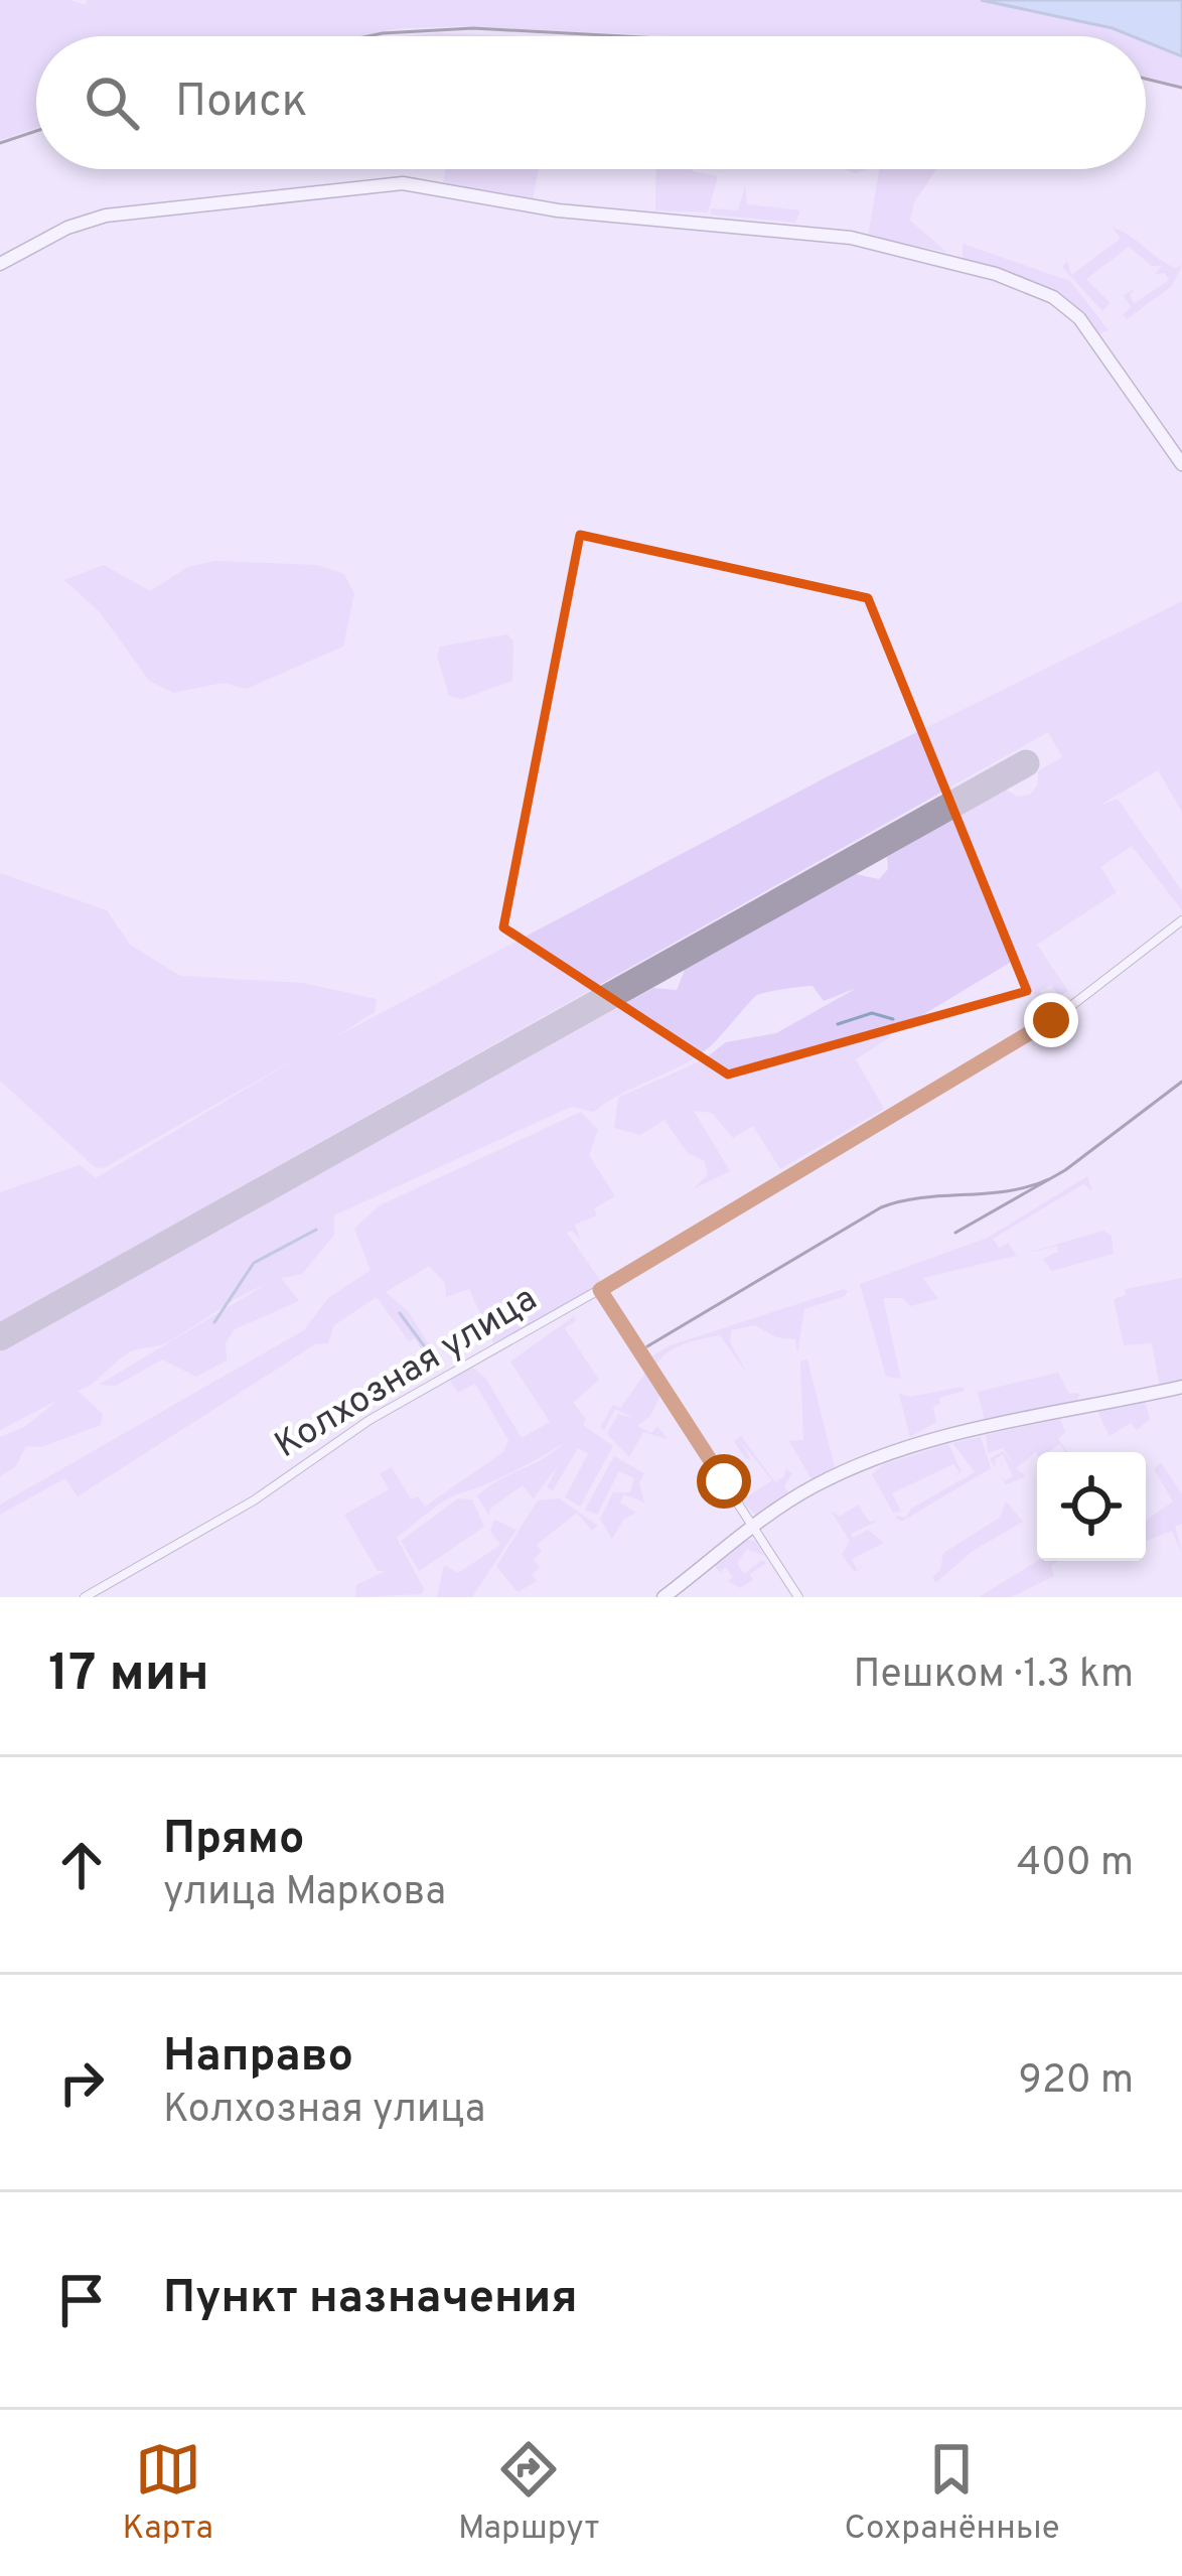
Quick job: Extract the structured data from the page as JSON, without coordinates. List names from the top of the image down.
{
  "streets": {
    "street": ["Колхозная улица"]
  },
  "page": {
    "search": "Поиск",
    "heading": ["17 мин", "Пешком · 1.3 km"],
    "list": [
      ["Прямо", "улица Маркова", "400 m"],
      ["Направо", "Колхозная улица", "920 m"],
      "Пункт назначения"
    ],
    "nav": ["Карта", "Маршрут", "Сохранённые"]
  }
}
